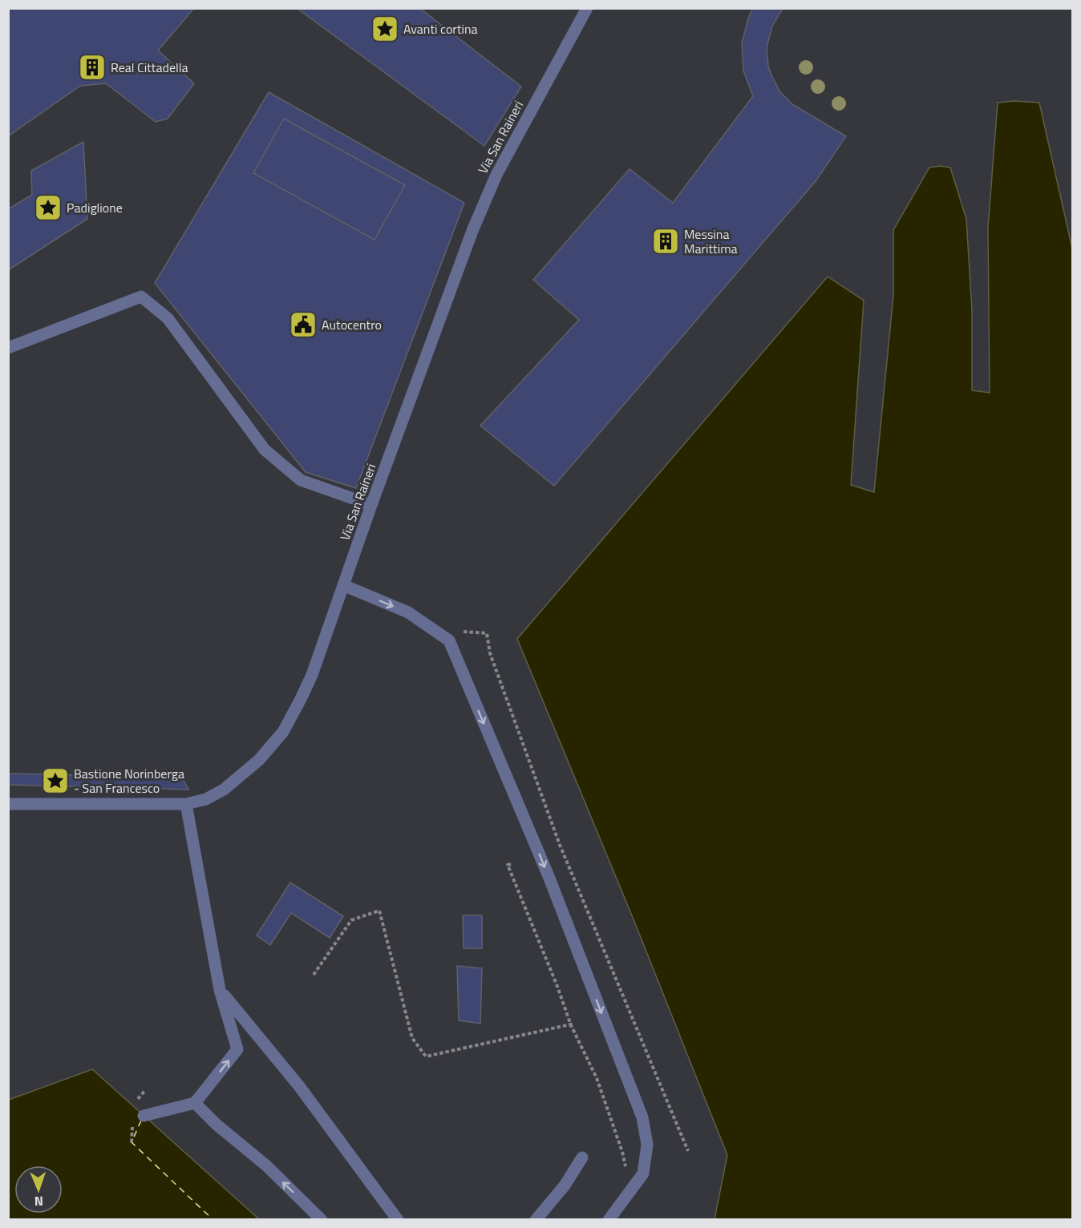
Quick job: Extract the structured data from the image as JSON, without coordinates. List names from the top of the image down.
{
  "streets": {
    "street": ["Via San Raineri"]
  },
  "places": {
    "place": ["Avanti cortina", "Padiglione", "Bastione Norinberga - San Francesco"],
    "building": ["Real Cittadella", "Messina Marittima"],
    "public building": ["Autocentro"]
  },
  "north": "bottom"
}
